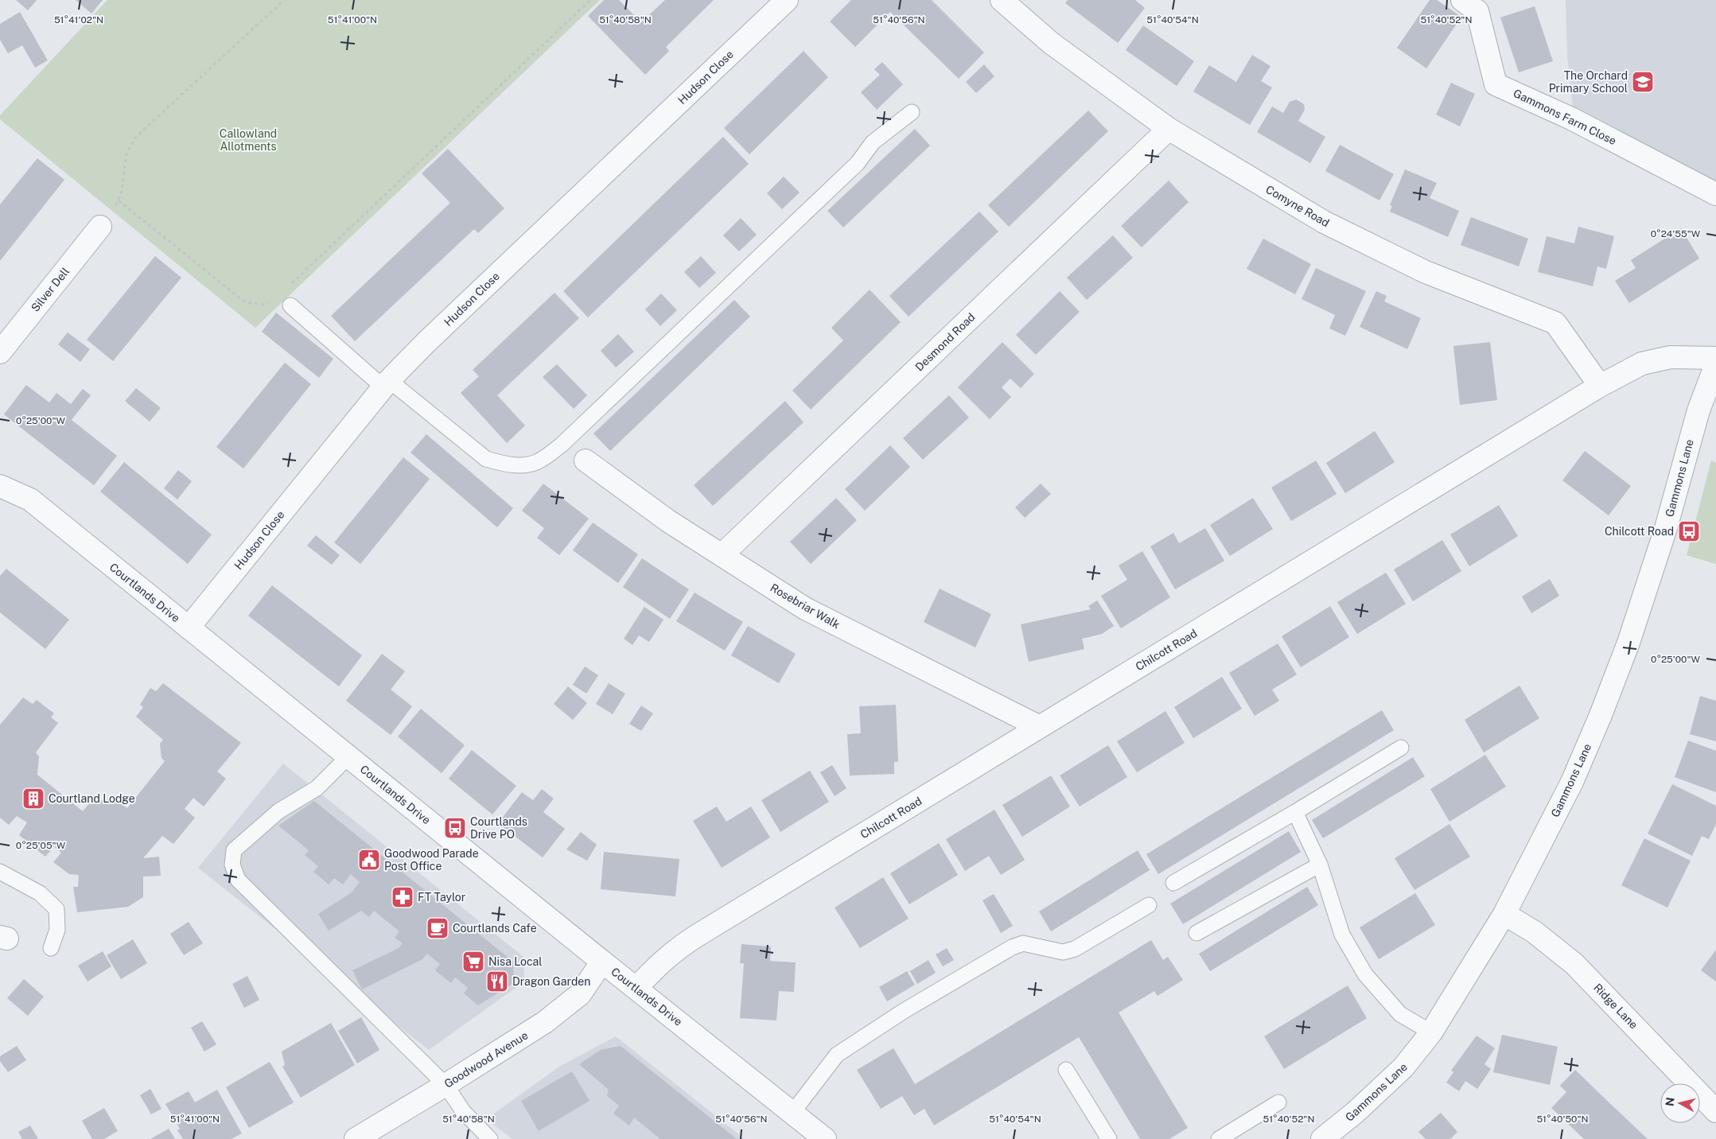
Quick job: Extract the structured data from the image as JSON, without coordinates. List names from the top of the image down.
{
  "streets": {
    "street": [
      "Hudson Close",
      "Gammons Farm Close",
      "Comyne Road",
      "Silver Dell",
      "Desmond Road",
      "Gammons Lane",
      "Courtlands Drive",
      "Rosebriar Walk",
      "Chilcott Road",
      "Ridge Lane",
      "Goodwood Avenue"
    ]
  },
  "crossings": [
    ["Hudson Close", "Courtlands Drive"],
    ["Comyne Road", "Desmond Road"],
    ["Comyne Road", "Chilcott Road"],
    ["Desmond Road", "Rosebriar Walk"],
    ["Gammons Lane", "Ridge Lane"],
    ["Courtlands Drive", "Chilcott Road"],
    ["Courtlands Drive", "Goodwood Avenue"],
    ["Rosebriar Walk", "Chilcott Road"]
  ],
  "parks": ["Callowland Allotments"],
  "places": {
    "school or university": ["The Orchard Primary School"],
    "bus stop": ["Chilcott Road", "Courtlands Drive PO"],
    "building": ["Courtland Lodge"],
    "public building": ["Goodwood Parade Post Office"],
    "pharmacy": ["FT Taylor"],
    "cafe": ["Courtlands Cafe"],
    "supermarket": ["Nisa Local"],
    "restaurant": ["Dragon Garden"]
  },
  "north": "left",
  "coordinates": [
    "51°41'02\"N",
    "51°41'00\"N",
    "51°40'58\"N",
    "51°40'56\"N",
    "51°40'54\"N",
    "51°40'52\"N",
    "0°24'55\"W",
    "0°25'00\"W",
    "0°25'05\"W",
    "51°40'50\"N"
  ]
}
